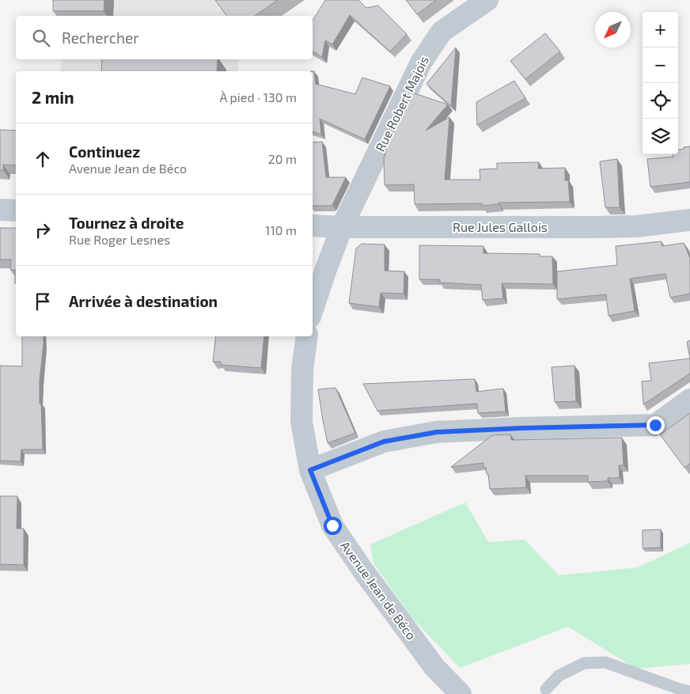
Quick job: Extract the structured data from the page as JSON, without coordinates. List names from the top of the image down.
{
  "streets": {
    "street": ["Rue Robert Majois", "Rue Jules Gallois", "Avenue Jean de Béco"]
  },
  "crossings": [
    ["Rue Robert Majois", "Rue Jules Gallois"]
  ],
  "north": "bottom left",
  "page": {
    "map_buttons": ["+", "−"],
    "search": "Rechercher",
    "heading": ["2 min", "À pied · 130 m"],
    "list": [
      ["Continuez", "Avenue Jean de Béco", "20 m"],
      ["Tournez à droite", "Rue Roger Lesnes", "110 m"],
      "Arrivée à destination"
    ]
  }
}
